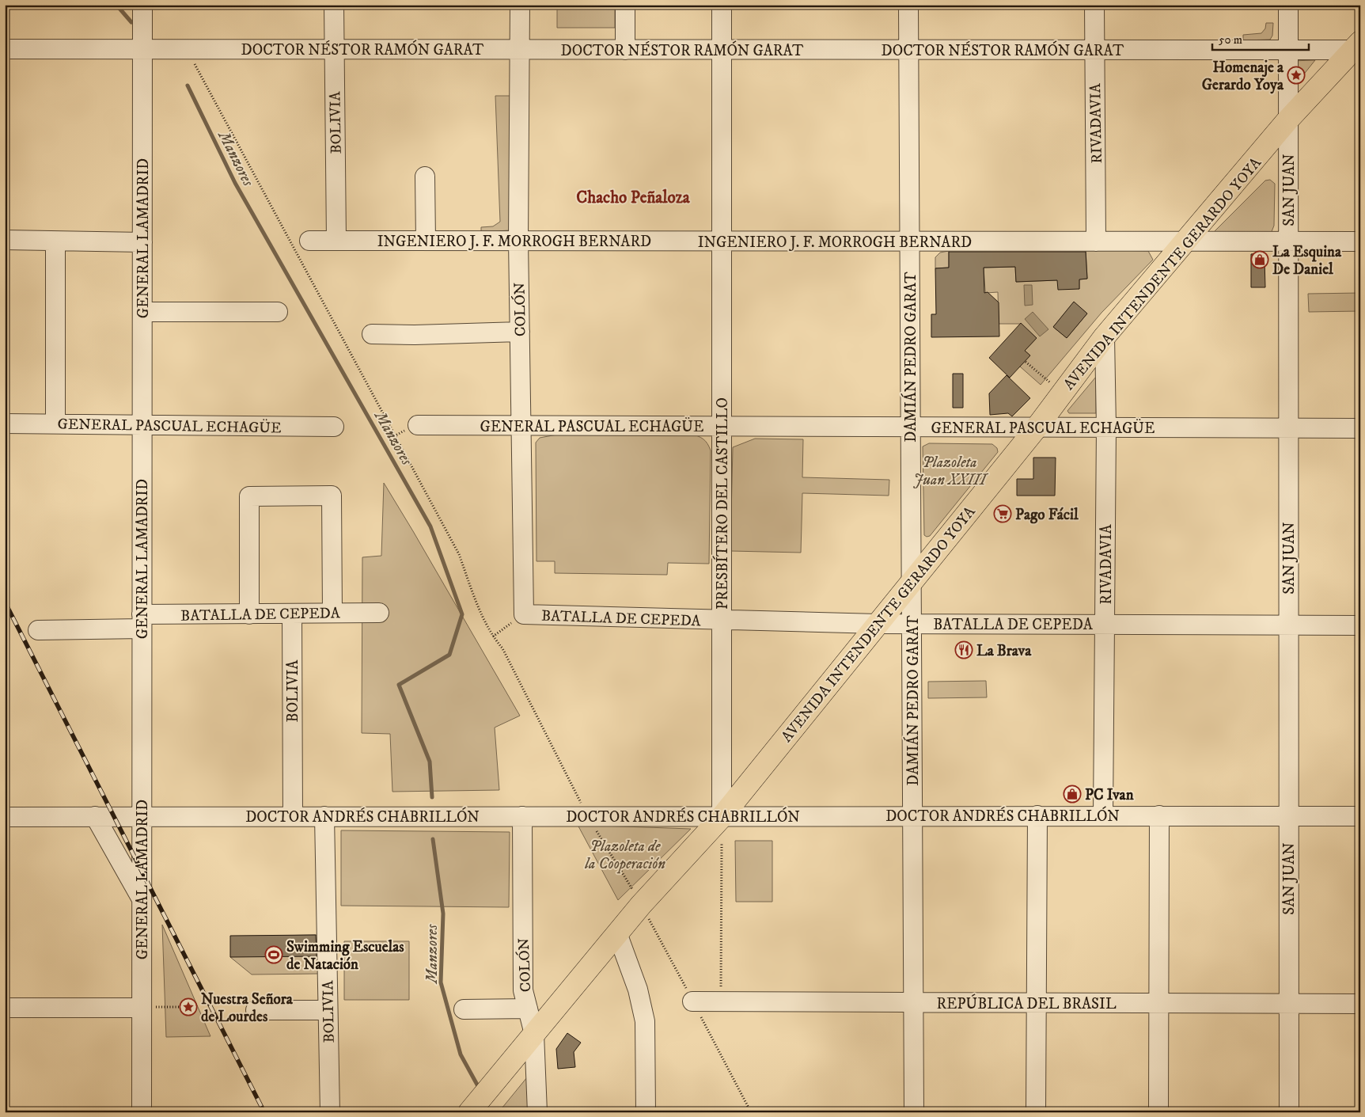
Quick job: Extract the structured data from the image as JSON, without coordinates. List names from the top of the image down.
{
  "streets": {
    "main road": ["AVENIDA INTENDENTE GERARDO YOYA"],
    "street": [
      "DOCTOR NÉSTOR RAMÓN GARAT",
      "BOLIVIA",
      "RIVADAVIA",
      "SAN JUAN",
      "GENERAL LAMADRID",
      "INGENIERO J. F. MORROGH BERNARD",
      "COLÓN",
      "DAMIÁN PEDRO GARAT",
      "GENERAL PASCUAL ECHAGÜE",
      "PRESBÍTERO DEL CASTILLO",
      "BATALLA DE CEPEDA",
      "DOCTOR ANDRÉS CHABRILLÓN",
      "REPÚBLICA DEL BRASIL"
    ]
  },
  "crossings": [
    ["DOCTOR NÉSTOR RAMÓN GARAT", "BOLIVIA"],
    ["DOCTOR NÉSTOR RAMÓN GARAT", "RIVADAVIA"],
    ["DOCTOR NÉSTOR RAMÓN GARAT", "SAN JUAN"],
    ["DOCTOR NÉSTOR RAMÓN GARAT", "GENERAL LAMADRID"],
    ["DOCTOR NÉSTOR RAMÓN GARAT", "AVENIDA INTENDENTE GERARDO YOYA"],
    ["DOCTOR NÉSTOR RAMÓN GARAT", "COLÓN"],
    ["DOCTOR NÉSTOR RAMÓN GARAT", "DAMIÁN PEDRO GARAT"],
    ["DOCTOR NÉSTOR RAMÓN GARAT", "PRESBÍTERO DEL CASTILLO"],
    ["BOLIVIA", "INGENIERO J. F. MORROGH BERNARD"],
    ["BOLIVIA", "BATALLA DE CEPEDA"],
    ["BOLIVIA", "DOCTOR ANDRÉS CHABRILLÓN"],
    ["RIVADAVIA", "INGENIERO J. F. MORROGH BERNARD"],
    ["RIVADAVIA", "AVENIDA INTENDENTE GERARDO YOYA"],
    ["RIVADAVIA", "GENERAL PASCUAL ECHAGÜE"],
    ["RIVADAVIA", "BATALLA DE CEPEDA"],
    ["RIVADAVIA", "DOCTOR ANDRÉS CHABRILLÓN"],
    ["SAN JUAN", "INGENIERO J. F. MORROGH BERNARD"],
    ["SAN JUAN", "AVENIDA INTENDENTE GERARDO YOYA"],
    ["SAN JUAN", "GENERAL PASCUAL ECHAGÜE"],
    ["SAN JUAN", "BATALLA DE CEPEDA"],
    ["SAN JUAN", "DOCTOR ANDRÉS CHABRILLÓN"],
    ["SAN JUAN", "REPÚBLICA DEL BRASIL"],
    ["GENERAL LAMADRID", "GENERAL PASCUAL ECHAGÜE"],
    ["GENERAL LAMADRID", "BATALLA DE CEPEDA"],
    ["GENERAL LAMADRID", "DOCTOR ANDRÉS CHABRILLÓN"],
    ["INGENIERO J. F. MORROGH BERNARD", "AVENIDA INTENDENTE GERARDO YOYA"],
    ["INGENIERO J. F. MORROGH BERNARD", "COLÓN"],
    ["INGENIERO J. F. MORROGH BERNARD", "DAMIÁN PEDRO GARAT"],
    ["INGENIERO J. F. MORROGH BERNARD", "PRESBÍTERO DEL CASTILLO"],
    ["AVENIDA INTENDENTE GERARDO YOYA", "COLÓN"],
    ["AVENIDA INTENDENTE GERARDO YOYA", "DAMIÁN PEDRO GARAT"],
    ["AVENIDA INTENDENTE GERARDO YOYA", "GENERAL PASCUAL ECHAGÜE"],
    ["AVENIDA INTENDENTE GERARDO YOYA", "PRESBÍTERO DEL CASTILLO"],
    ["AVENIDA INTENDENTE GERARDO YOYA", "BATALLA DE CEPEDA"],
    ["AVENIDA INTENDENTE GERARDO YOYA", "DOCTOR ANDRÉS CHABRILLÓN"],
    ["COLÓN", "GENERAL PASCUAL ECHAGÜE"],
    ["COLÓN", "BATALLA DE CEPEDA"],
    ["COLÓN", "DOCTOR ANDRÉS CHABRILLÓN"],
    ["DAMIÁN PEDRO GARAT", "GENERAL PASCUAL ECHAGÜE"],
    ["DAMIÁN PEDRO GARAT", "BATALLA DE CEPEDA"],
    ["DAMIÁN PEDRO GARAT", "DOCTOR ANDRÉS CHABRILLÓN"],
    ["DAMIÁN PEDRO GARAT", "REPÚBLICA DEL BRASIL"],
    ["GENERAL PASCUAL ECHAGÜE", "PRESBÍTERO DEL CASTILLO"],
    ["PRESBÍTERO DEL CASTILLO", "BATALLA DE CEPEDA"],
    ["PRESBÍTERO DEL CASTILLO", "DOCTOR ANDRÉS CHABRILLÓN"]
  ],
  "districts": ["Chacho Peñaloza"],
  "water": ["Manzores"],
  "parks": ["Plazoleta Juan XXIII", "Plazoleta de la Cooperación"],
  "places": {
    "place": ["Homenaje a Gerardo Yoya", "Nuestra Señora de Lourdes"],
    "shop": ["La Esquina De Daniel", "PC Ivan"],
    "supermarket": ["Pago Fácil"],
    "restaurant": ["La Brava"],
    "sports": ["Swimming Escuelas de Natación"]
  },
  "scale_bar": "50 m"
}
